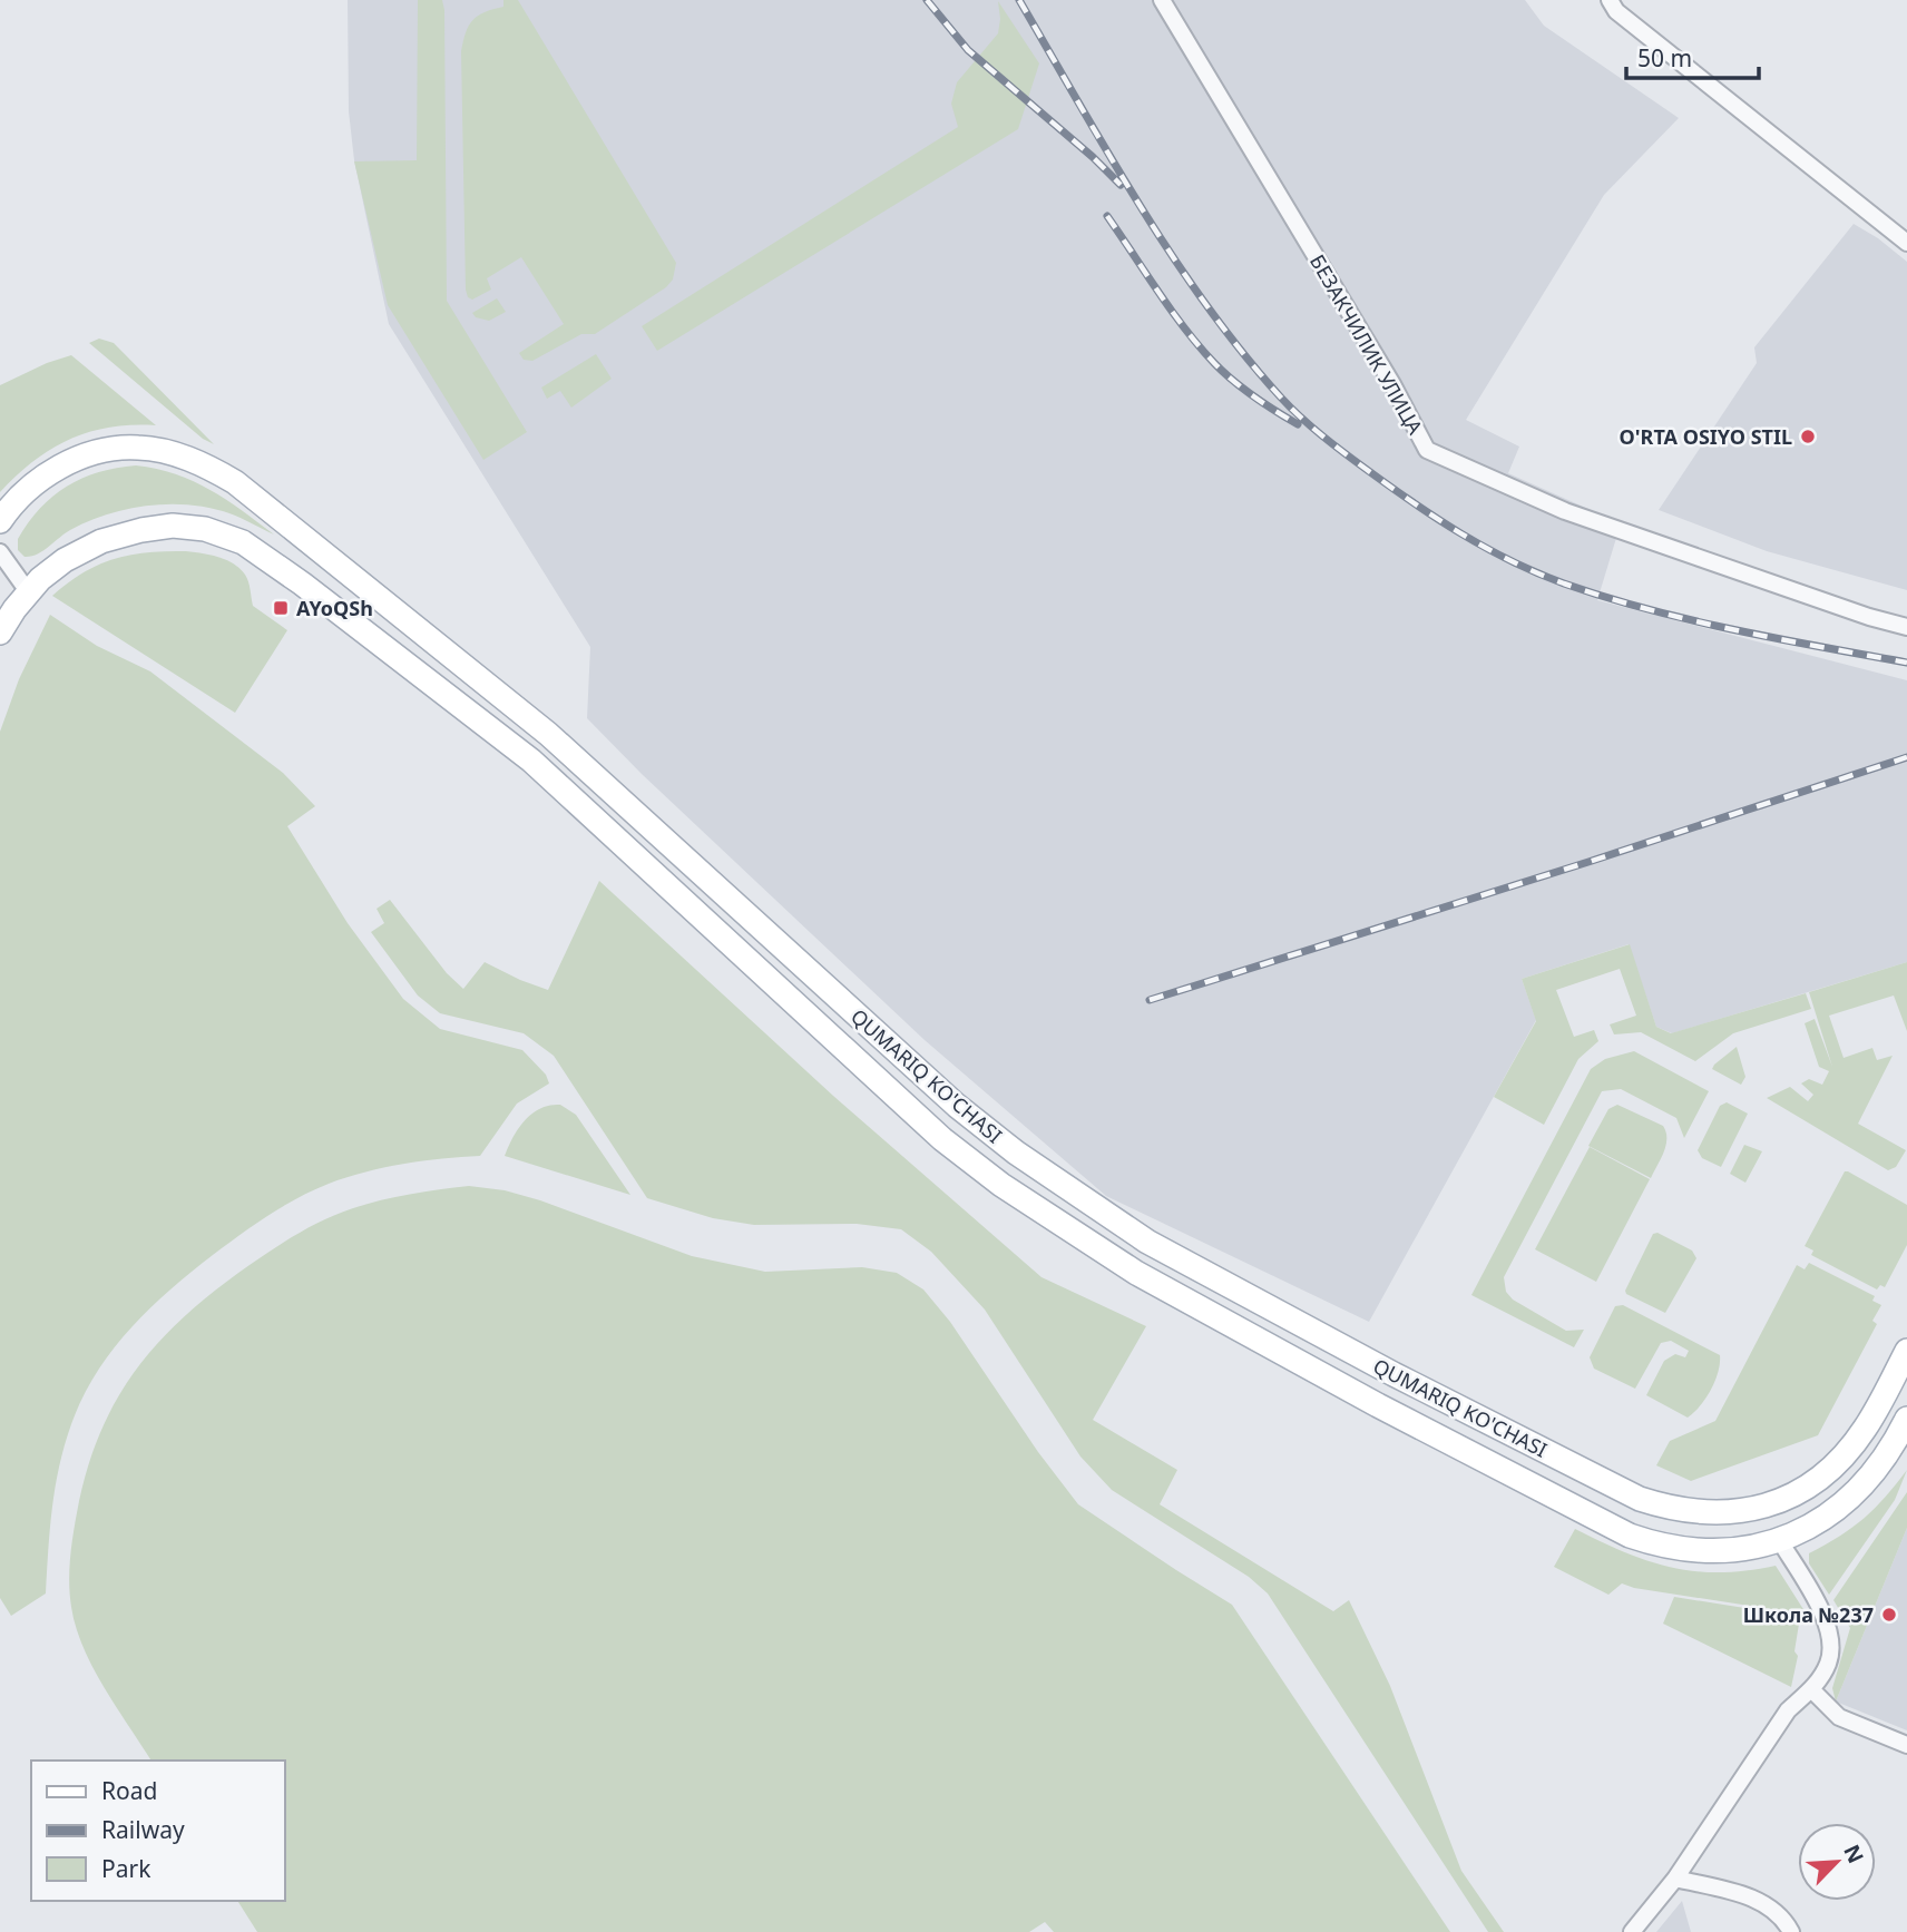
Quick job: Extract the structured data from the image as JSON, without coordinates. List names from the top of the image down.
{
  "streets": {
    "main road": ["QUMARIQ KO'CHASI"],
    "street": ["БЕЗАКЧИЛИК УЛИЦА"]
  },
  "places": {
    "other": ["O'RTA OSIYO STIL", "Школа №237"],
    "transit": ["AYoQSh"]
  },
  "legend": ["Road", "Railway", "Park"],
  "scale_bar": "50 m",
  "north": "top right"
}
